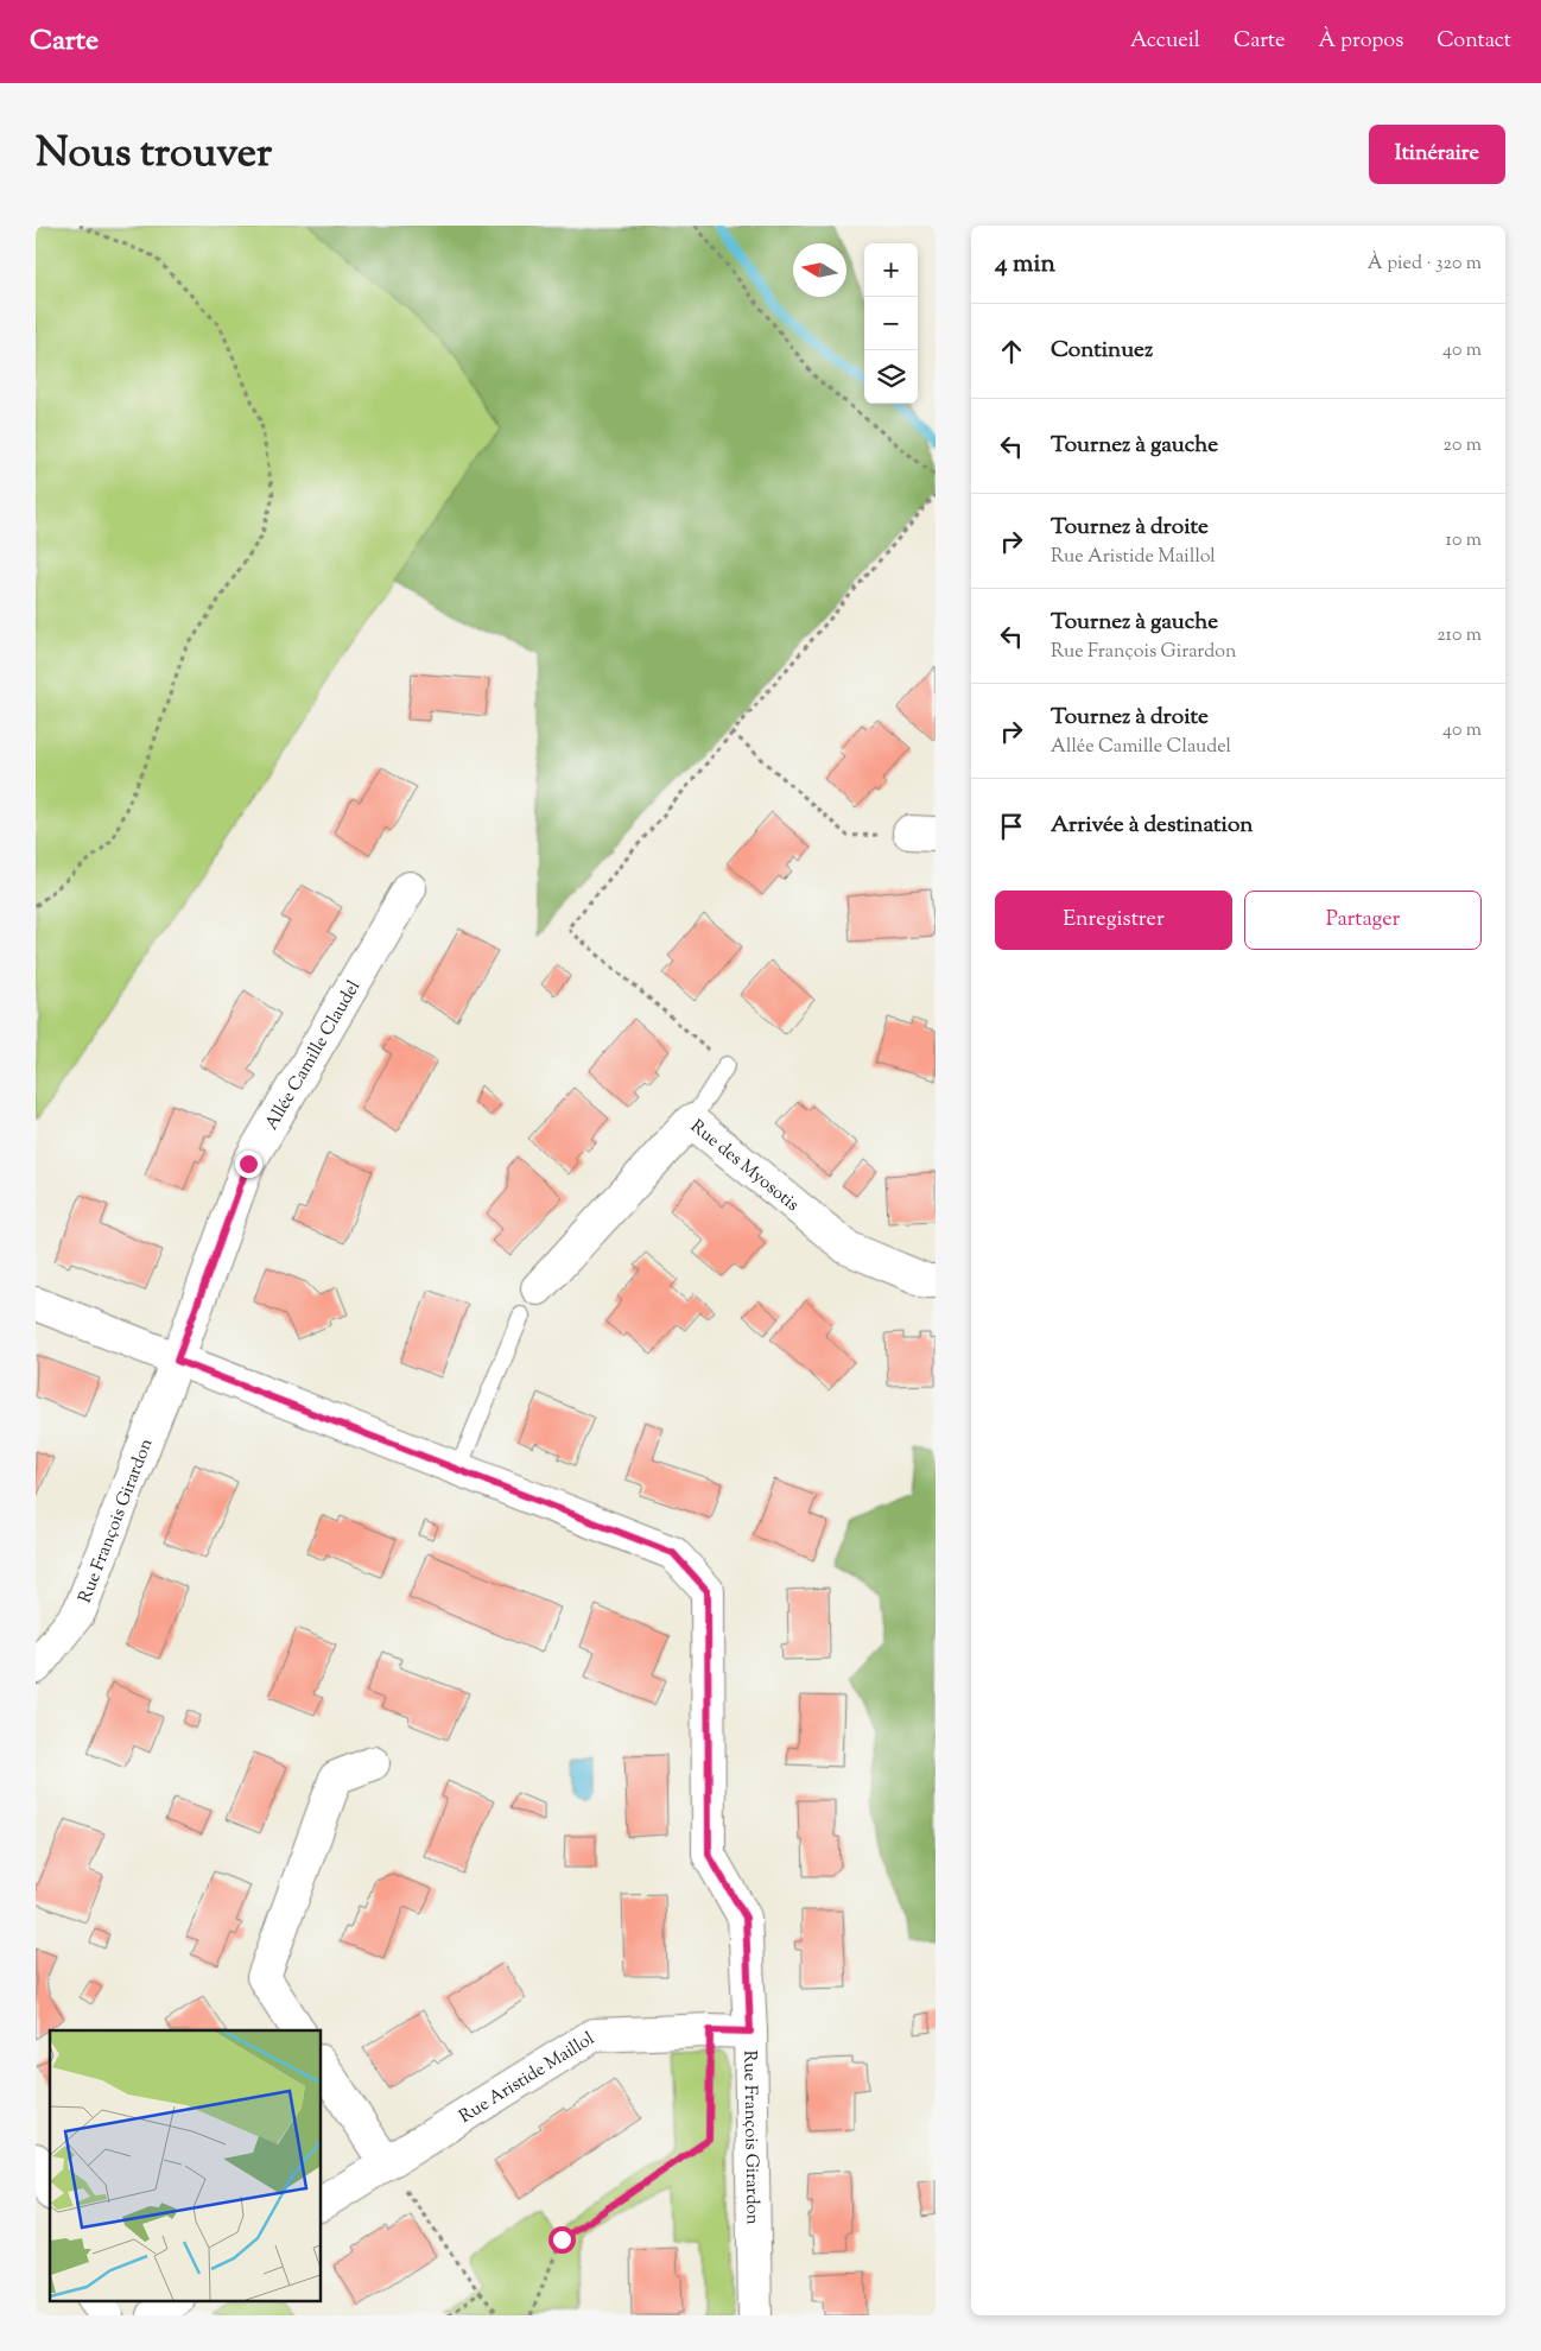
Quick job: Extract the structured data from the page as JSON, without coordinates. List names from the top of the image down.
{
  "streets": {
    "street": [
      "Allée Camille Claudel",
      "Rue des Myosotis",
      "Rue François Girardon",
      "Rue Aristide Maillol"
    ]
  },
  "crossings": [
    ["Allée Camille Claudel", "Rue François Girardon"],
    ["Rue François Girardon", "Rue Aristide Maillol"]
  ],
  "north": "left",
  "page": {
    "header": "Carte",
    "nav": [
      "Accueil",
      "Carte",
      "À propos",
      "Contact"
    ],
    "title": "Nous trouver",
    "buttons": [
      "Itinéraire",
      ["Enregistrer", "Partager"]
    ],
    "heading": ["4 min", "À pied · 320 m"],
    "map_buttons": ["+", "−"],
    "list": [
      ["Continuez", "40 m"],
      ["Tournez à gauche", "20 m"],
      ["Tournez à droite", "Rue Aristide Maillol", "10 m"],
      ["Tournez à gauche", "Rue François Girardon", "210 m"],
      ["Tournez à droite", "Allée Camille Claudel", "40 m"],
      "Arrivée à destination"
    ]
  }
}
